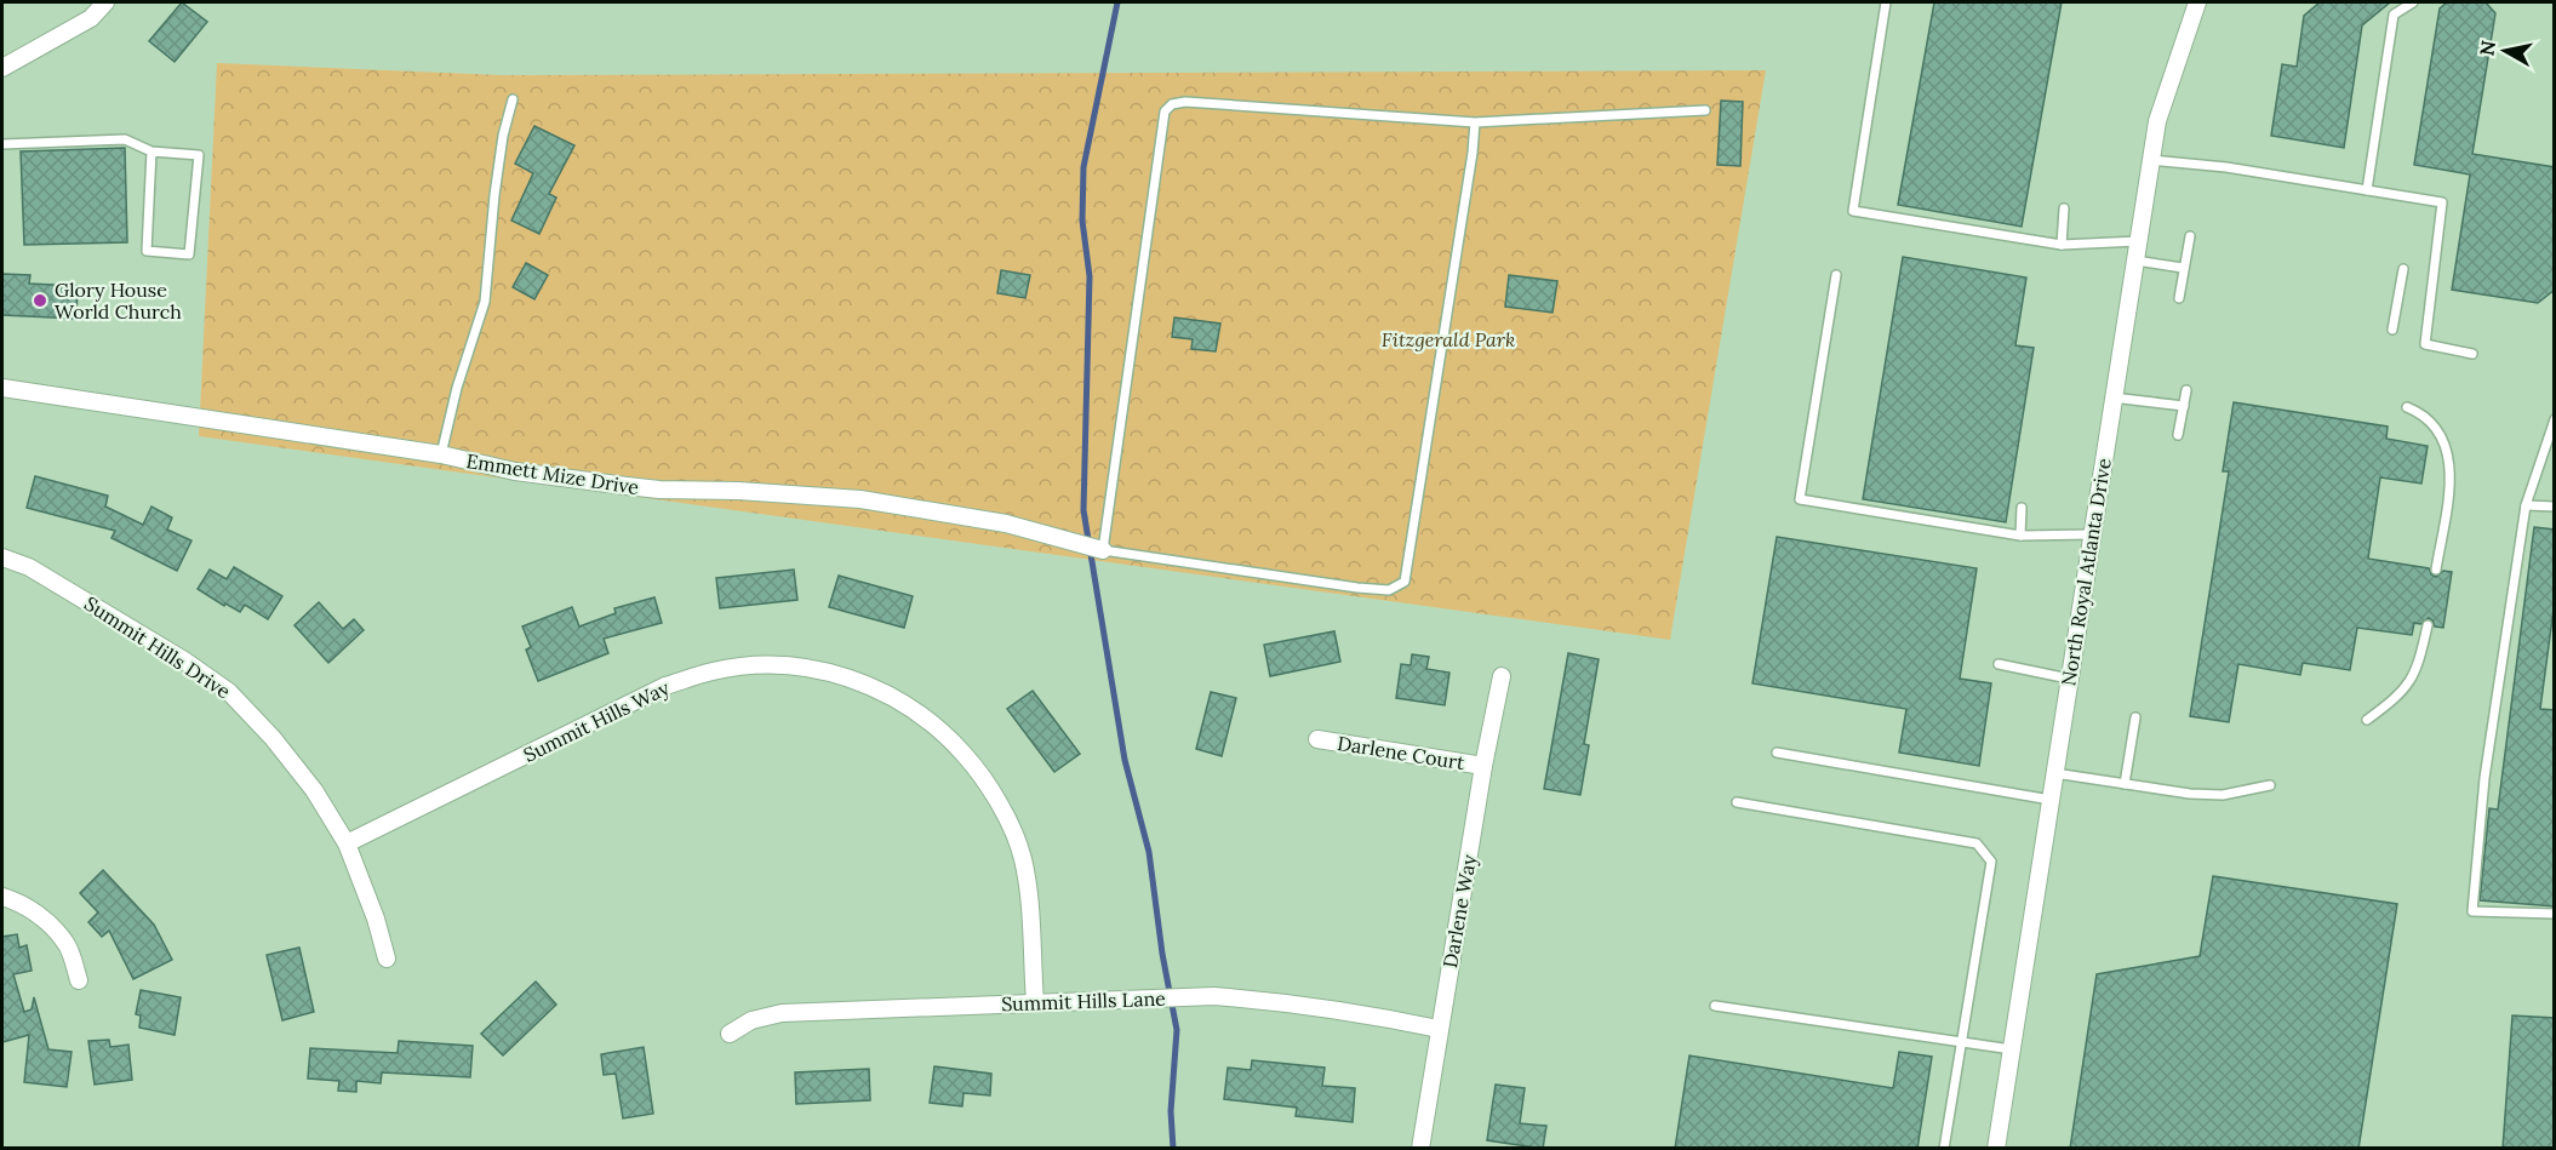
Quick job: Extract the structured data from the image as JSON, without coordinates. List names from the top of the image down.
{
  "streets": {
    "street": [
      "Emmett Mize Drive",
      "North Royal Atlanta Drive",
      "Summit Hills Drive",
      "Summit Hills Way",
      "Darlene Court",
      "Darlene Way",
      "Summit Hills Lane"
    ]
  },
  "crossings": [
    ["Summit Hills Drive", "Summit Hills Way"],
    ["Summit Hills Way", "Summit Hills Lane"],
    ["Darlene Court", "Darlene Way"],
    ["Darlene Way", "Summit Hills Lane"]
  ],
  "parks": ["Fitzgerald Park"],
  "places": ["Glory House World Church"],
  "north": "left"
}
